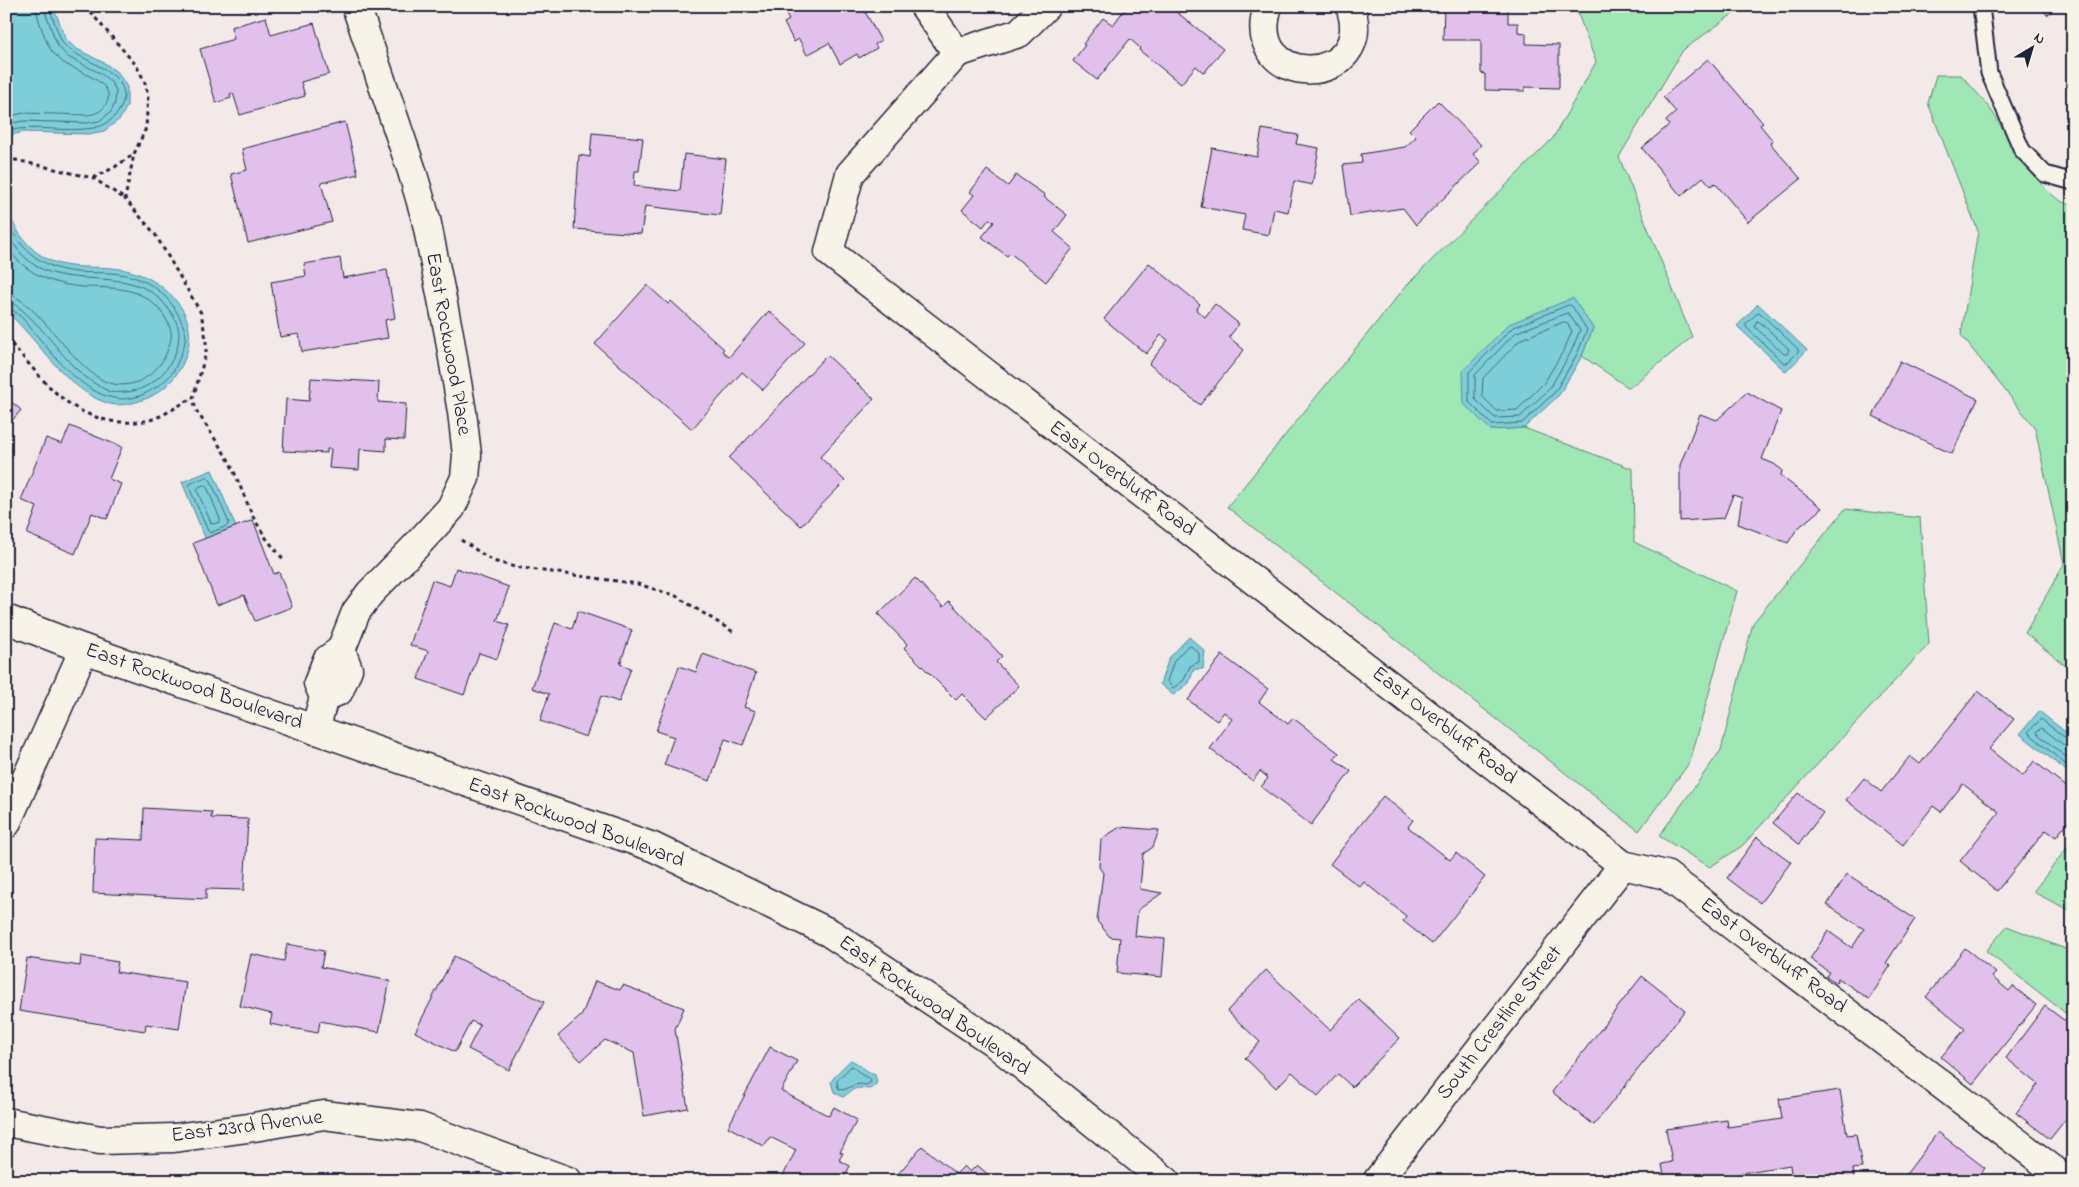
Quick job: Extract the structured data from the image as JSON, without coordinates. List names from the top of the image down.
{
  "streets": {
    "street": [
      "East Rockwood Place",
      "East Overbluff Road",
      "East Rockwood Boulevard",
      "South Crestline Street",
      "East 23rd Avenue"
    ]
  },
  "crossings": [
    ["East Rockwood Place", "East Rockwood Boulevard"],
    ["East Overbluff Road", "South Crestline Street"]
  ],
  "north": "top right"
}
